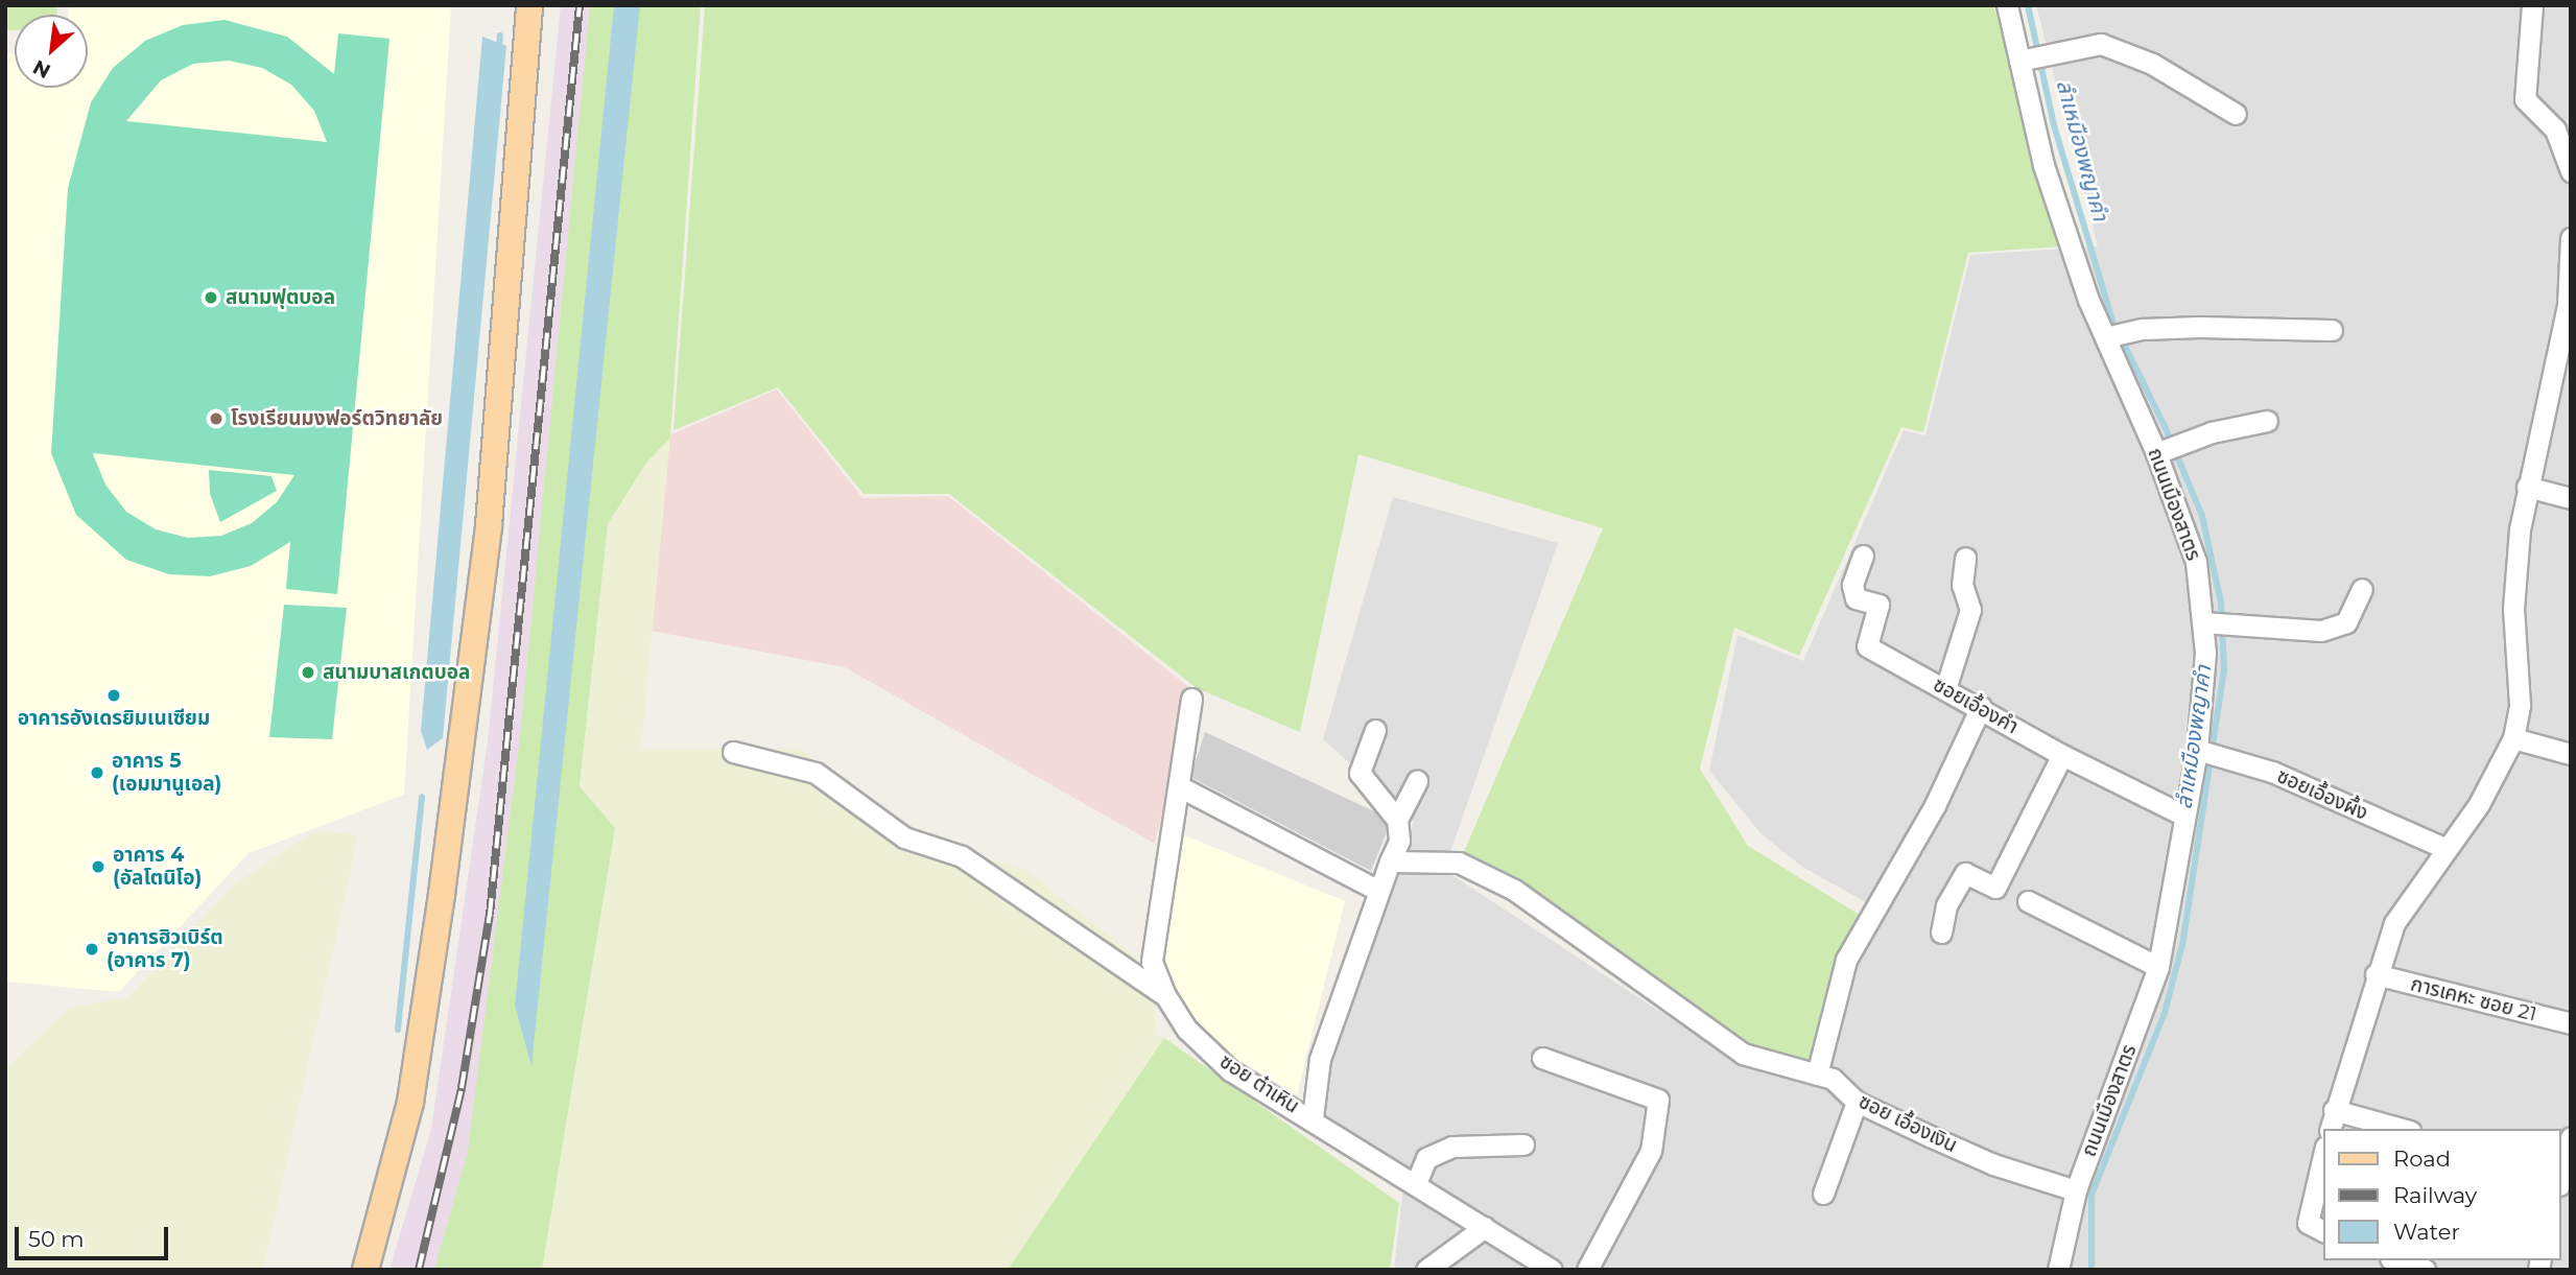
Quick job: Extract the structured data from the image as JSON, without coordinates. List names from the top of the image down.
{
  "streets": {
    "street": [
      "ถนนเมืองสาตร",
      "ซอยเอื้องคำ",
      "ซอยเอื้องผื้ง",
      "การเคหะ ซอย 21",
      "ซอย ต๋าเหิน",
      "ซอย เอื้องเงิน"
    ]
  },
  "crossings": [
    ["ถนนเมืองสาตร", "ซอยเอื้องคำ"],
    ["ถนนเมืองสาตร", "ซอยเอื้องผื้ง"],
    ["ถนนเมืองสาตร", "ซอย เอื้องเงิน"]
  ],
  "water": ["ลำเหมืองพญาคำ"],
  "places": [
    "สนามฟุตบอล",
    "โรงเรียนมงฟอร์ตวิทยาลัย",
    "สนามบาสเกตบอล",
    "อาคารอังเดรยิมเนเซียม",
    "อาคาร 5 (เอมมานูเอล)",
    "อาคาร 4 (อัลโตนิโอ)",
    "อาคารฮิวเบิร์ต (อาคาร 7)"
  ],
  "legend": ["Road", "Railway", "Water"],
  "scale_bar": "50 m",
  "north": "bottom left"
}
